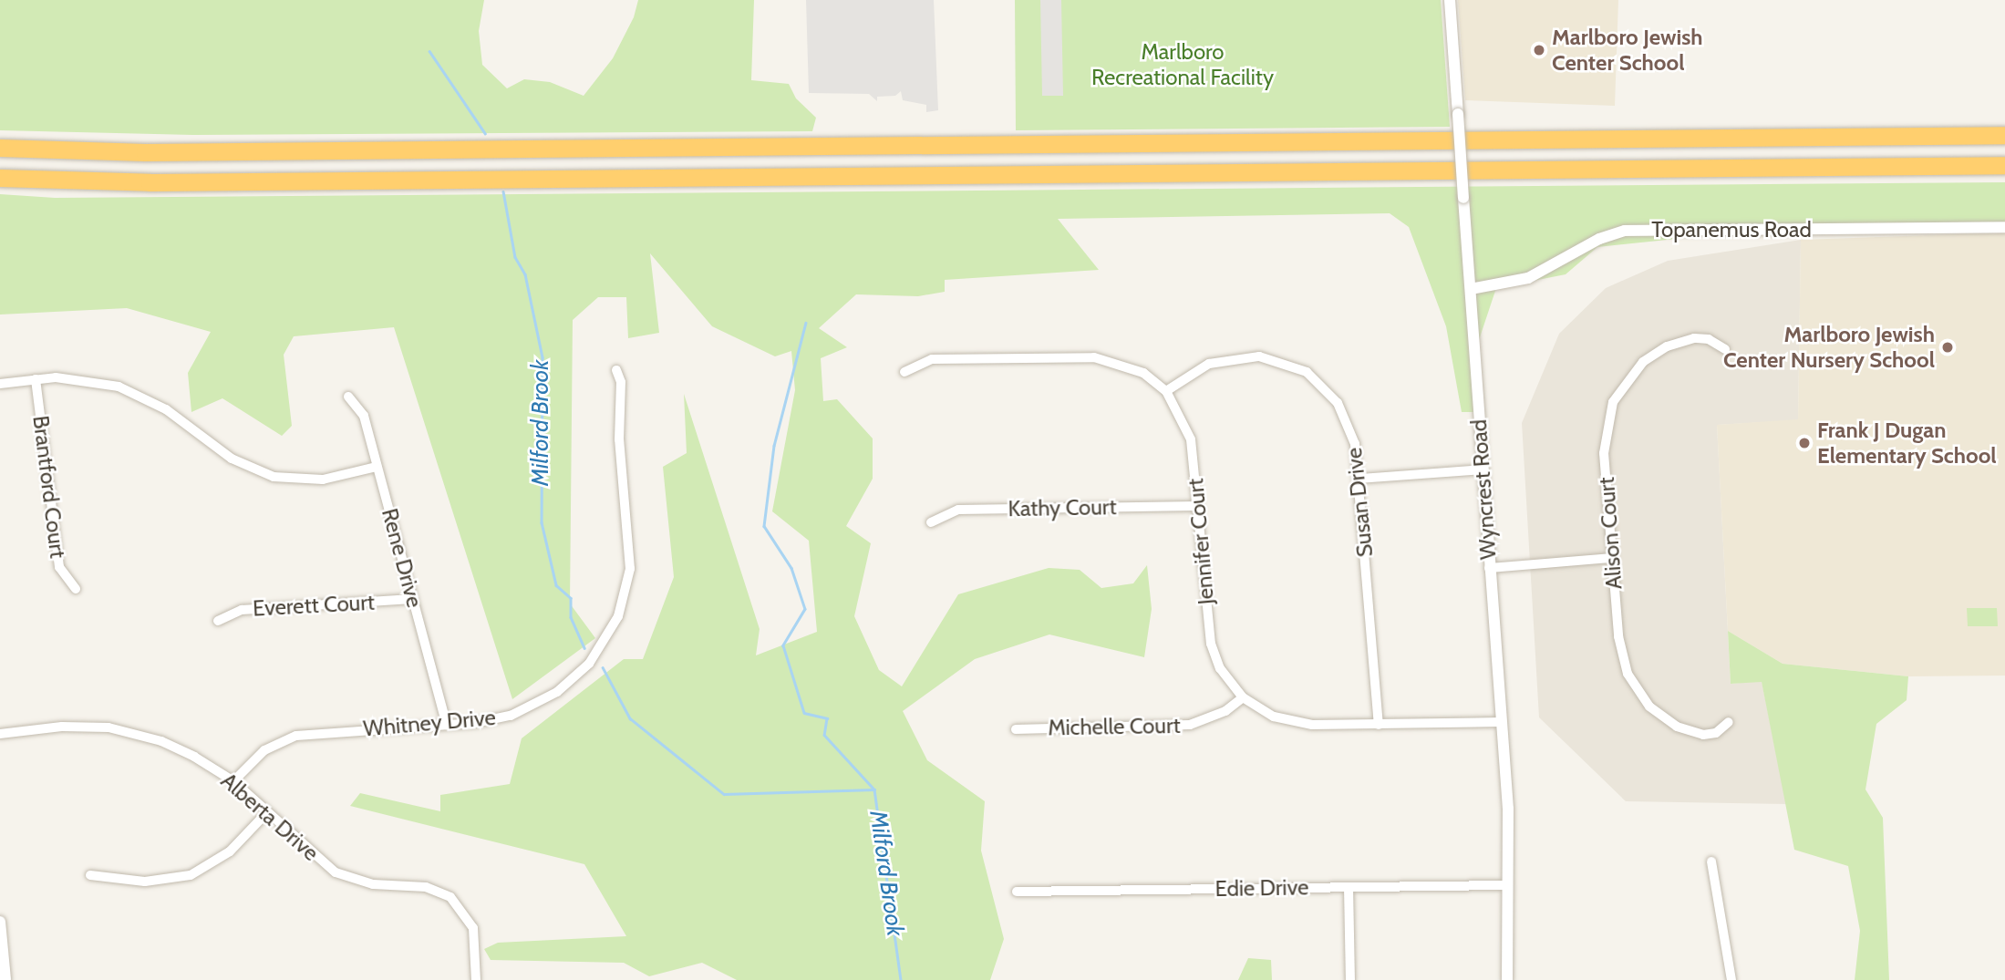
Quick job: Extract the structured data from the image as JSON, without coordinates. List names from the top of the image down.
{
  "streets": {
    "street": [
      "Topanemus Road",
      "Brantford Court",
      "Wyncrest Road",
      "Susan Drive",
      "Kathy Court",
      "Alison Court",
      "Jennifer Court",
      "Rene Drive",
      "Everett Court",
      "Whitney Drive",
      "Michelle Court",
      "Alberta Drive",
      "Edie Drive"
    ]
  },
  "crossings": [
    ["Topanemus Road", "Wyncrest Road"],
    ["Wyncrest Road", "Jennifer Court"],
    ["Wyncrest Road", "Edie Drive"],
    ["Susan Drive", "Jennifer Court"],
    ["Kathy Court", "Jennifer Court"],
    ["Jennifer Court", "Michelle Court"],
    ["Rene Drive", "Everett Court"],
    ["Rene Drive", "Whitney Drive"],
    ["Whitney Drive", "Alberta Drive"]
  ],
  "water": ["Milford Brook"],
  "parks": ["Marlboro Recreational Facility"],
  "places": ["Marlboro Jewish Center School", "Marlboro Jewish Center Nursery School", "Frank J Dugan Elementary School"]
}
